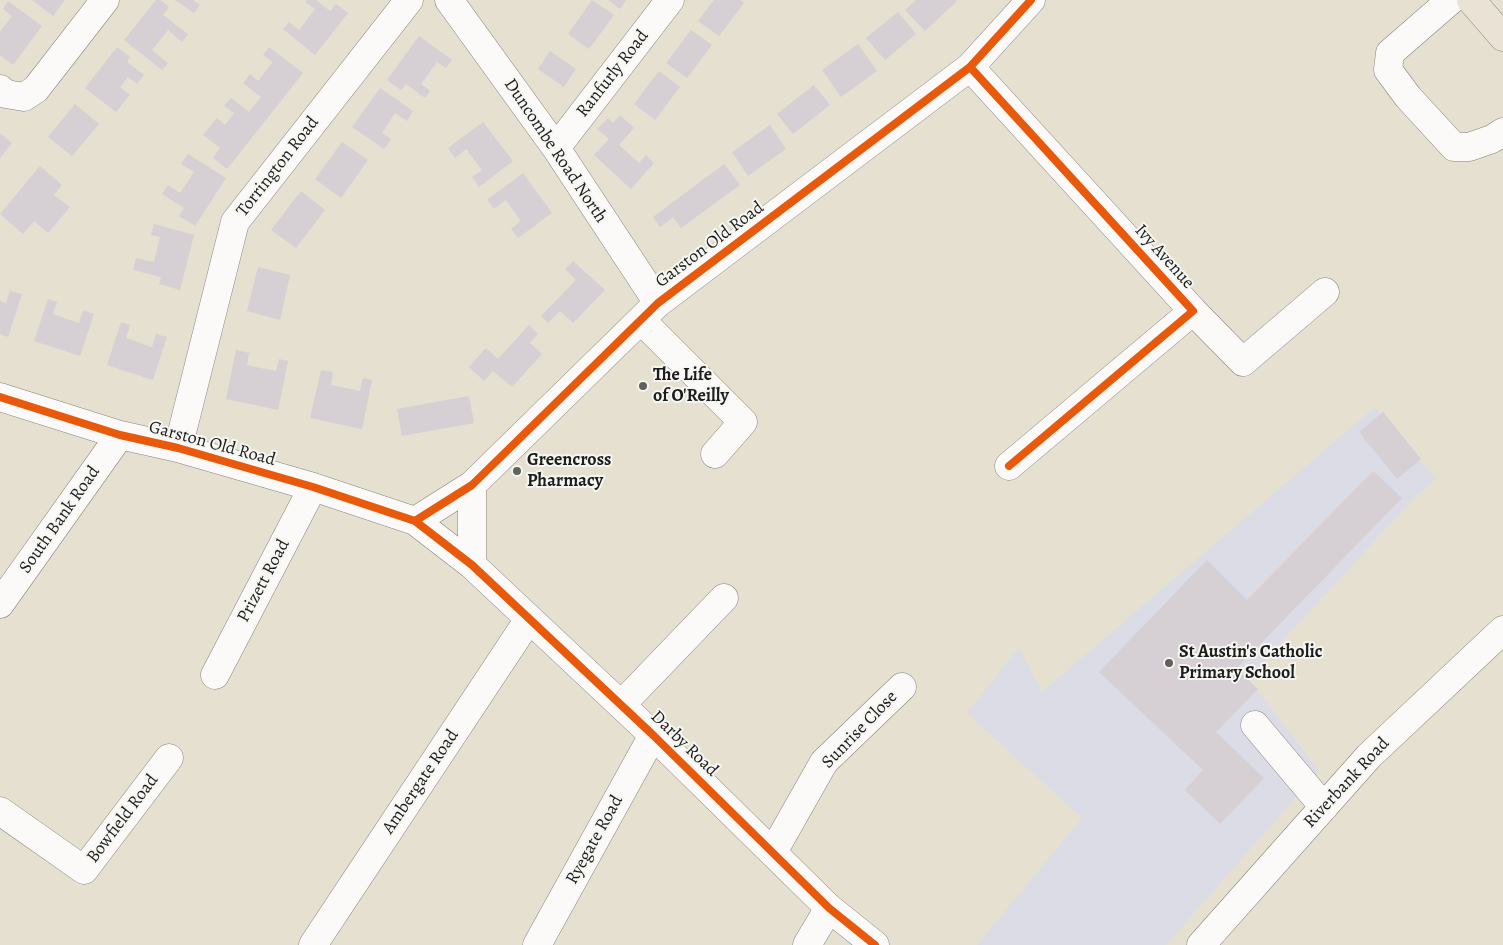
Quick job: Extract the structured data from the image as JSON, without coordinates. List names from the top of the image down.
{
  "streets": {
    "street": [
      "Ranfurly Road",
      "Duncombe Road North",
      "Torrington Road",
      "Garston Old Road",
      "Ivy Avenue",
      "South Bank Road",
      "Prizett Road",
      "Sunrise Close",
      "Darby Road",
      "Ambergate Road",
      "Riverbank Road",
      "Bowfield Road",
      "Ryegate Road"
    ]
  },
  "crossings": [
    ["Ranfurly Road", "Duncombe Road North"],
    ["Duncombe Road North", "Garston Old Road"],
    ["Torrington Road", "Garston Old Road"],
    ["Garston Old Road", "Ivy Avenue"],
    ["Garston Old Road", "South Bank Road"],
    ["Garston Old Road", "Prizett Road"],
    ["Garston Old Road", "Darby Road"],
    ["Sunrise Close", "Darby Road"],
    ["Darby Road", "Ambergate Road"],
    ["Darby Road", "Ryegate Road"]
  ],
  "places": ["The Life of O'Reilly", "Greencross Pharmacy", "St Austin's Catholic Primary School"]
}
